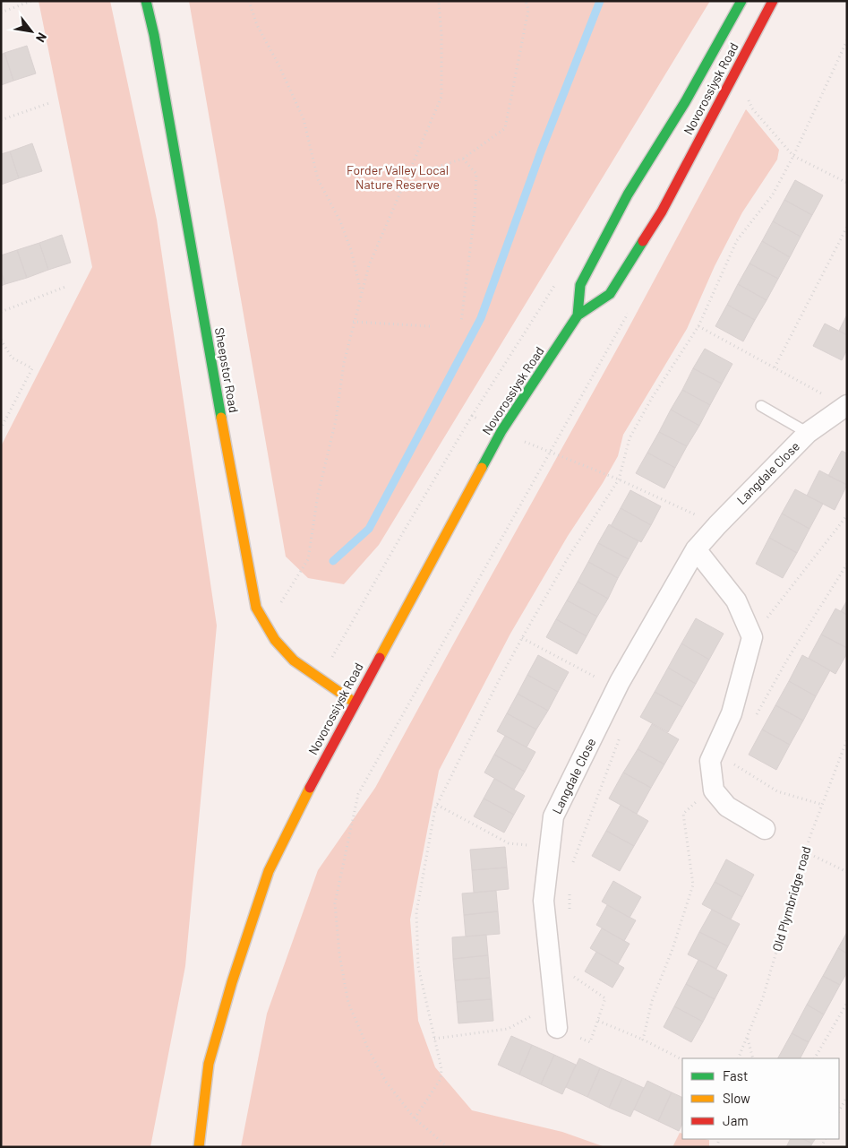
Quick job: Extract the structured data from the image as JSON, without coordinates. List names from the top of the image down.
{
  "streets": {
    "main road": ["Novorossiysk Road", "Sheepstor Road"],
    "street": ["Langdale Close"],
    "path": ["Old Plymbridge road"]
  },
  "crossings": [
    ["Novorossiysk Road", "Sheepstor Road"]
  ],
  "parks": ["Forder Valley Local Nature Reserve"],
  "legend": ["Fast", "Slow", "Jam"],
  "north": "bottom right"
}
